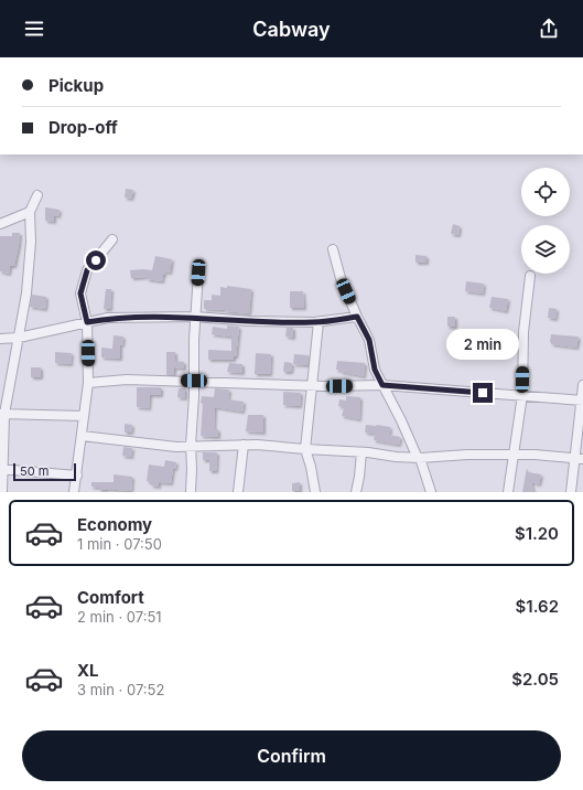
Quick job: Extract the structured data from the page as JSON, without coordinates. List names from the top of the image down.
{
  "scale_bar": "50 m",
  "page": {
    "header": "Cabway",
    "banner": ["Pickup", "Drop-off"],
    "bubble": "2 min",
    "scale": "50 m",
    "list": [
      {
        "name": "Economy",
        "note": "1 min · 07:50",
        "value": "$1.20"
      },
      {
        "name": "Comfort",
        "note": "2 min · 07:51",
        "value": "$1.62"
      },
      {
        "name": "XL",
        "note": "3 min · 07:52",
        "value": "$2.05"
      }
    ],
    "buttons": "Confirm"
  }
}
